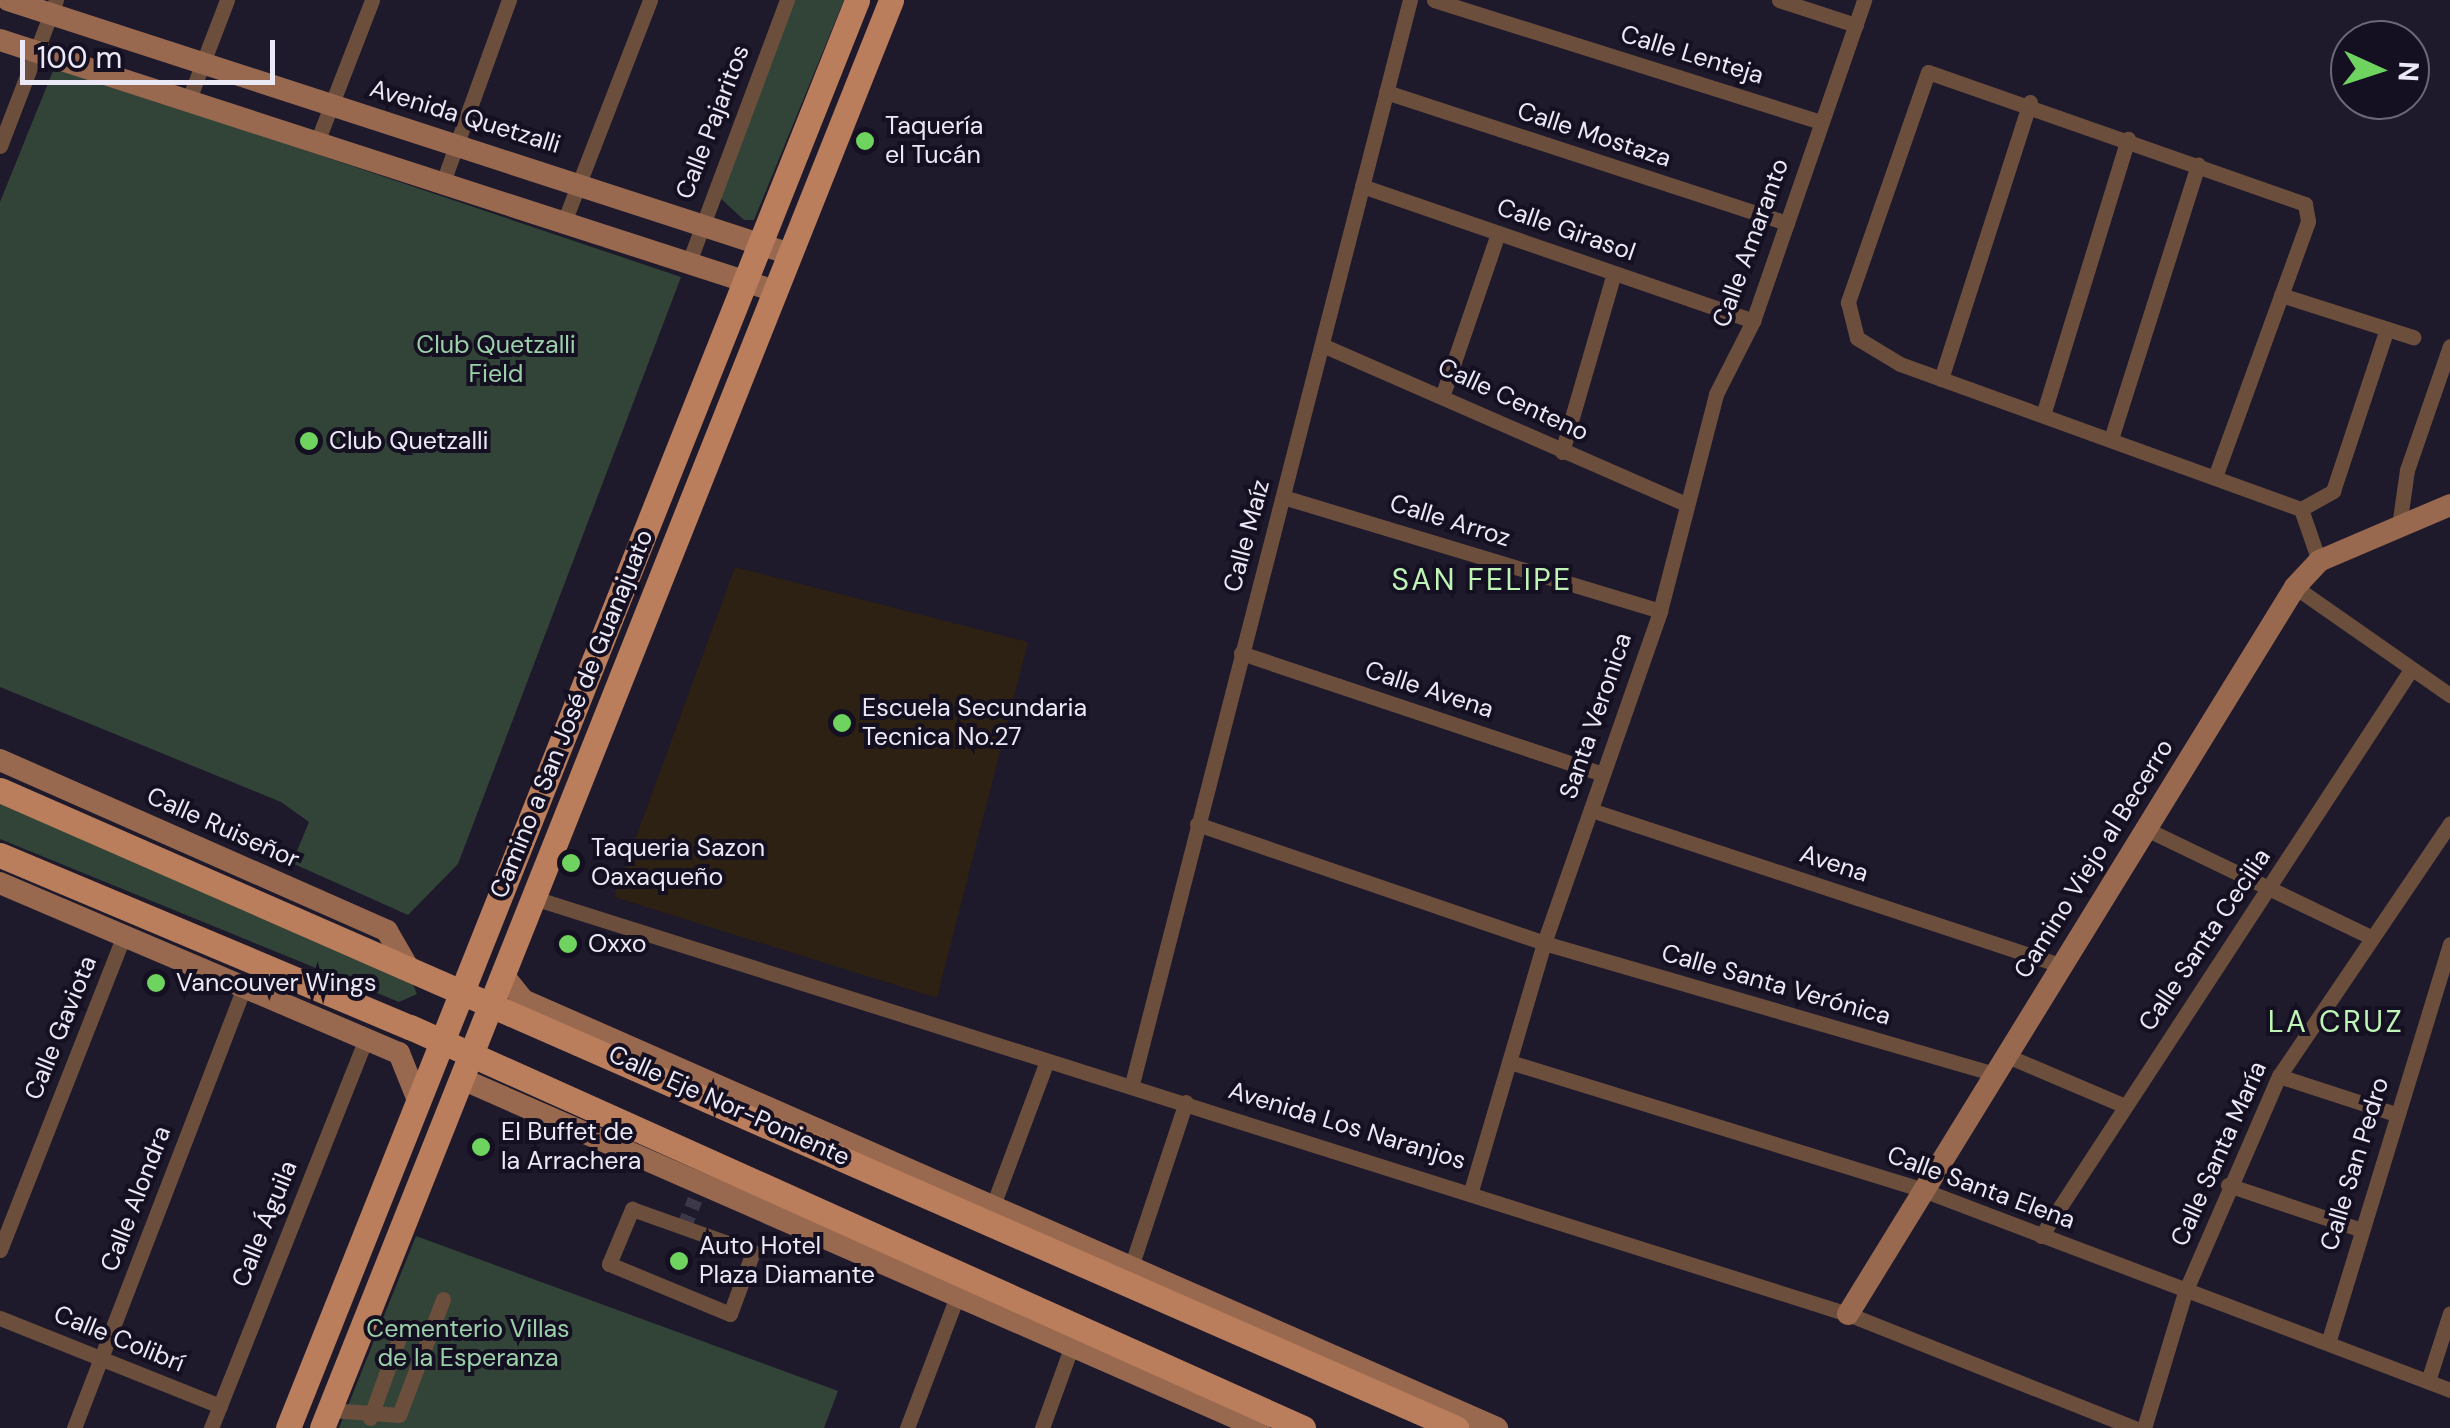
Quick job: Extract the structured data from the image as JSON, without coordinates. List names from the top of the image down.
{
  "streets": {
    "main road": ["Camino a San José de Guanajuato", "Calle Eje Nor-Poniente"],
    "street": [
      "Calle Lenteja",
      "Avenida Quetzalli",
      "Calle Pajaritos",
      "Calle Mostaza",
      "Calle Girasol",
      "Calle Amaranto",
      "Calle Centeno",
      "Calle Arroz",
      "Calle Maíz",
      "Calle Avena",
      "Santa Veronica",
      "Calle Ruiseñor",
      "Camino Viejo al Becerro",
      "Avena",
      "Calle Santa Cecilia",
      "Calle Santa Verónica",
      "Calle Gaviota",
      "Avenida Los Naranjos",
      "Calle Santa María",
      "Calle San Pedro",
      "Calle Santa Elena",
      "Calle Alondra",
      "Calle Águila",
      "Calle Colibrí"
    ]
  },
  "crossings": [
    ["Calle Lenteja", "Calle Amaranto"],
    ["Avenida Quetzalli", "Calle Pajaritos"],
    ["Avenida Quetzalli", "Camino a San José de Guanajuato"],
    ["Calle Mostaza", "Calle Amaranto"],
    ["Calle Mostaza", "Calle Maíz"],
    ["Calle Girasol", "Calle Amaranto"],
    ["Calle Girasol", "Calle Maíz"],
    ["Calle Amaranto", "Calle Centeno"],
    ["Calle Amaranto", "Santa Veronica"],
    ["Calle Centeno", "Calle Maíz"],
    ["Calle Centeno", "Santa Veronica"],
    ["Calle Arroz", "Calle Maíz"],
    ["Calle Arroz", "Santa Veronica"],
    ["Calle Maíz", "Calle Avena"],
    ["Calle Maíz", "Avenida Los Naranjos"],
    ["Calle Avena", "Santa Veronica"],
    ["Camino a San José de Guanajuato", "Calle Eje Nor-Poniente"],
    ["Camino a San José de Guanajuato", "Avenida Los Naranjos"],
    ["Santa Veronica", "Avena"],
    ["Santa Veronica", "Calle Santa Verónica"],
    ["Santa Veronica", "Avenida Los Naranjos"],
    ["Santa Veronica", "Calle Santa Elena"],
    ["Calle Ruiseñor", "Calle Eje Nor-Poniente"],
    ["Camino Viejo al Becerro", "Avena"],
    ["Camino Viejo al Becerro", "Calle Santa Verónica"],
    ["Camino Viejo al Becerro", "Avenida Los Naranjos"],
    ["Camino Viejo al Becerro", "Calle Santa Elena"],
    ["Calle Santa Cecilia", "Calle Santa Verónica"],
    ["Calle Santa Cecilia", "Calle Santa Elena"],
    ["Calle Santa María", "Calle Santa Elena"],
    ["Calle San Pedro", "Calle Santa Elena"],
    ["Calle Alondra", "Calle Colibrí"],
    ["Calle Águila", "Calle Colibrí"]
  ],
  "districts": ["SAN FELIPE", "LA CRUZ"],
  "parks": ["Club Quetzalli Field", "Cementerio Villas de la Esperanza"],
  "places": [
    "Taquería el Tucán",
    "Club Quetzalli",
    "Escuela Secundaria Tecnica No.27",
    "Taqueria Sazon Oaxaqueño",
    "Oxxo",
    "Vancouver Wings",
    "El Buffet de la Arrachera",
    "Auto Hotel Plaza Diamante"
  ],
  "scale_bar": "100 m",
  "north": "right"
}
